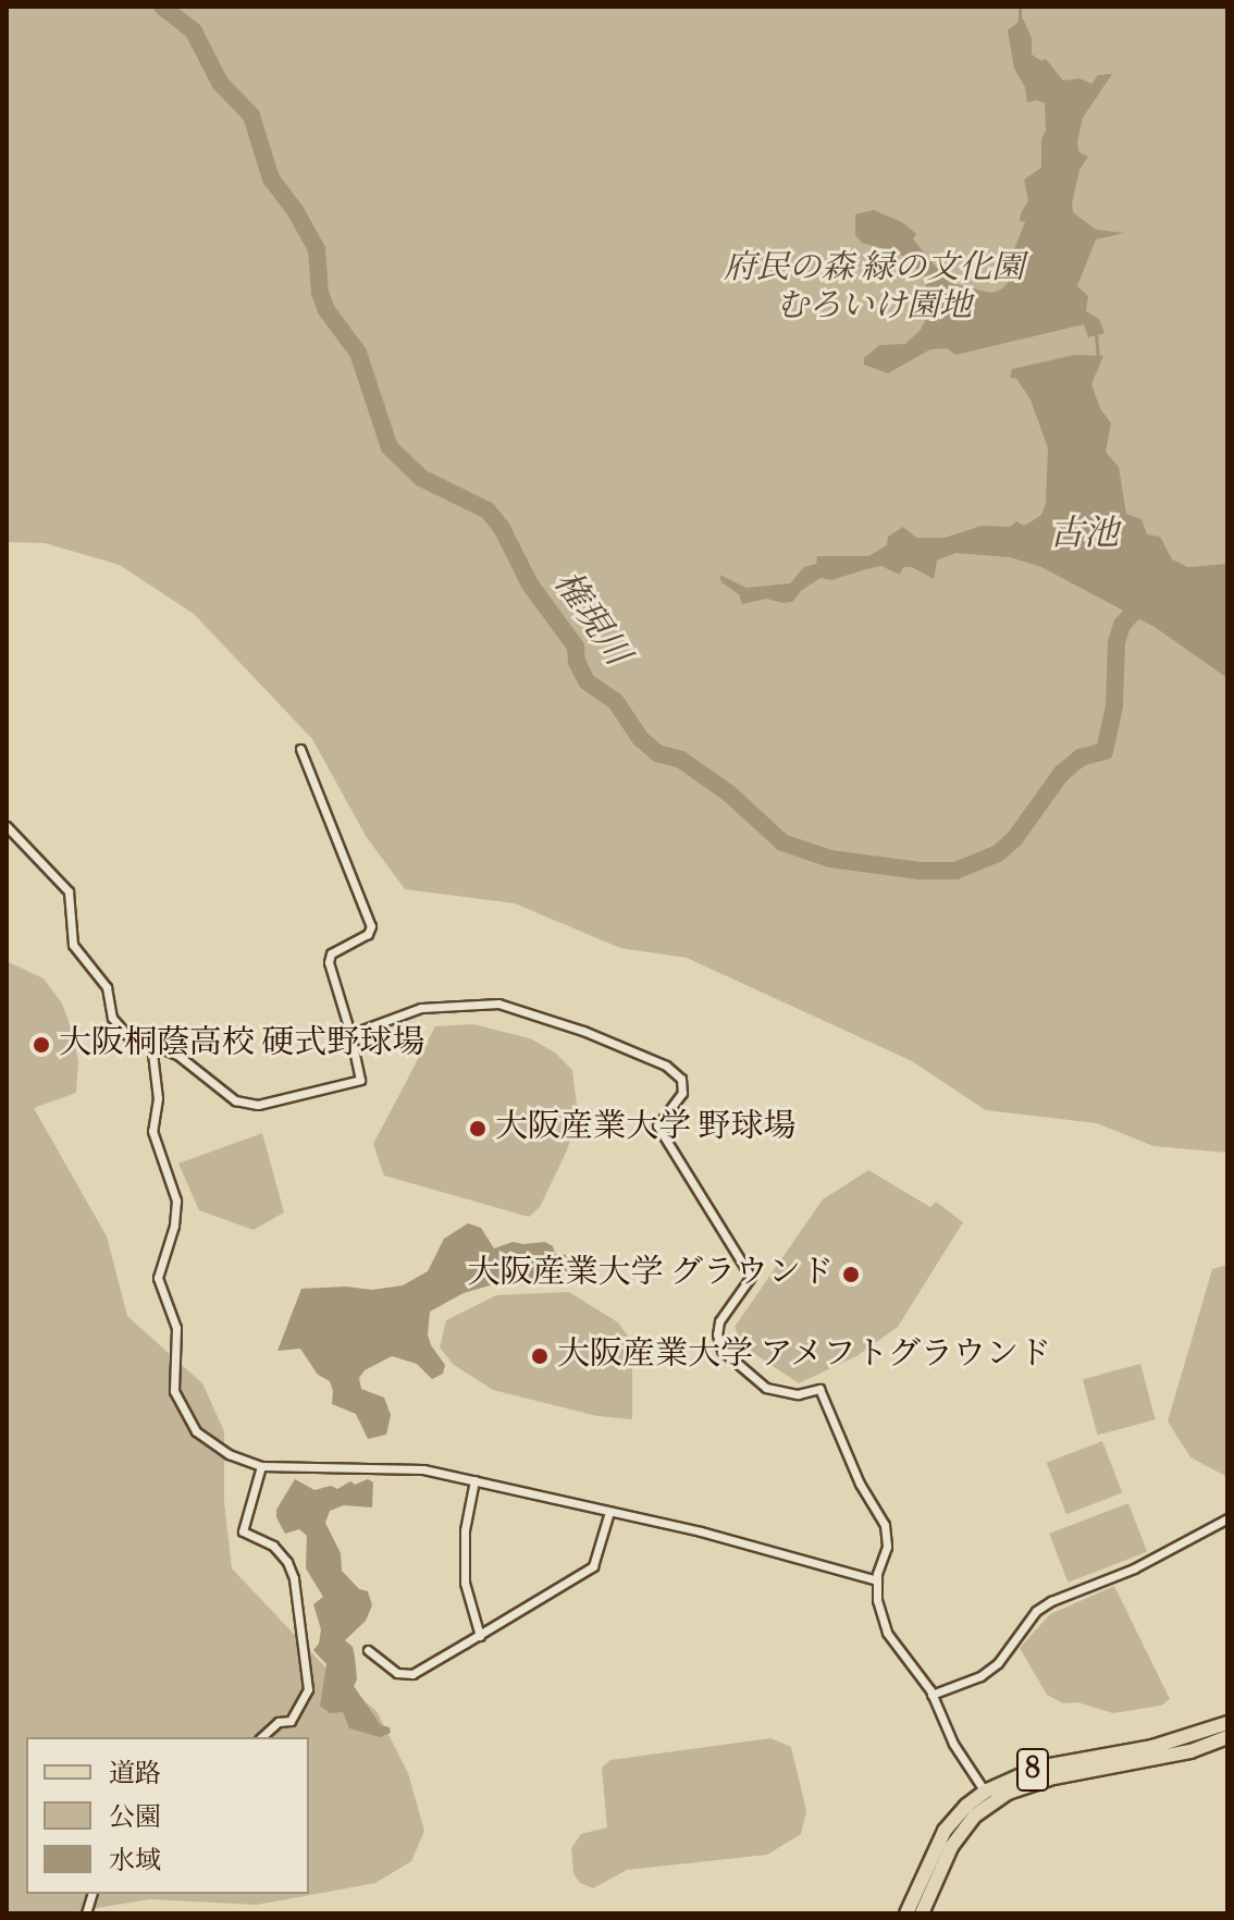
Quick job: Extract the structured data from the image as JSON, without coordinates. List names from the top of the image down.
{
  "streets": {
    "main road": ["8"]
  },
  "water": ["古池", "権現川"],
  "parks": ["府民の森 緑の文化園 むろいけ園地"],
  "places": [
    "大阪桐蔭高校 硬式野球場",
    "大阪産業大学 野球場",
    "大阪産業大学 グラウンド",
    "大阪産業大学 アメフトグラウンド"
  ],
  "legend": ["道路", "公園", "水域"]
}
